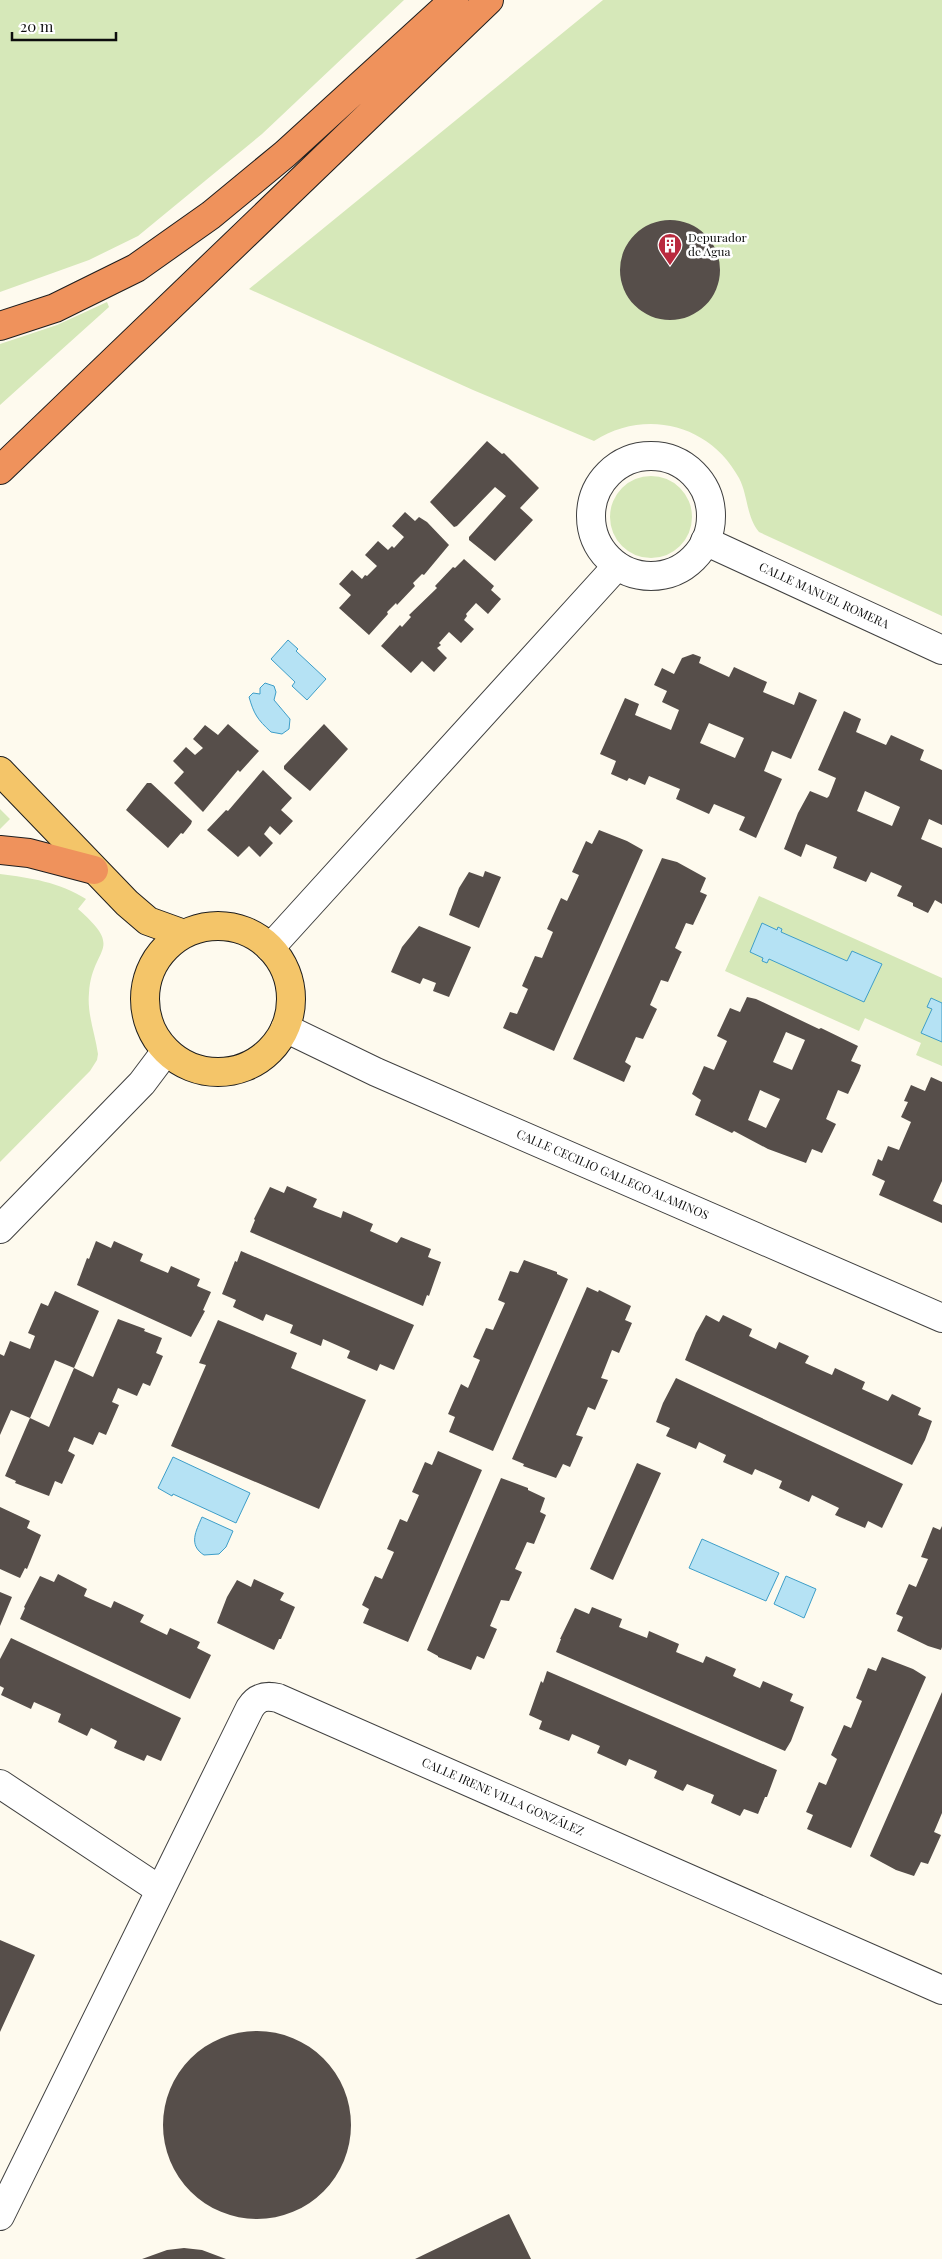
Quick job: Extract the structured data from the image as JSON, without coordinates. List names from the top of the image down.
{
  "streets": {
    "street": ["CALLE MANUEL ROMERA", "CALLE CECILIO GALLEGO ALAMINOS", "CALLE IRENE VILLA GONZÁLEZ"]
  },
  "places": {
    "building": ["Depurador de Agua"]
  },
  "scale_bar": "20 m"
}
